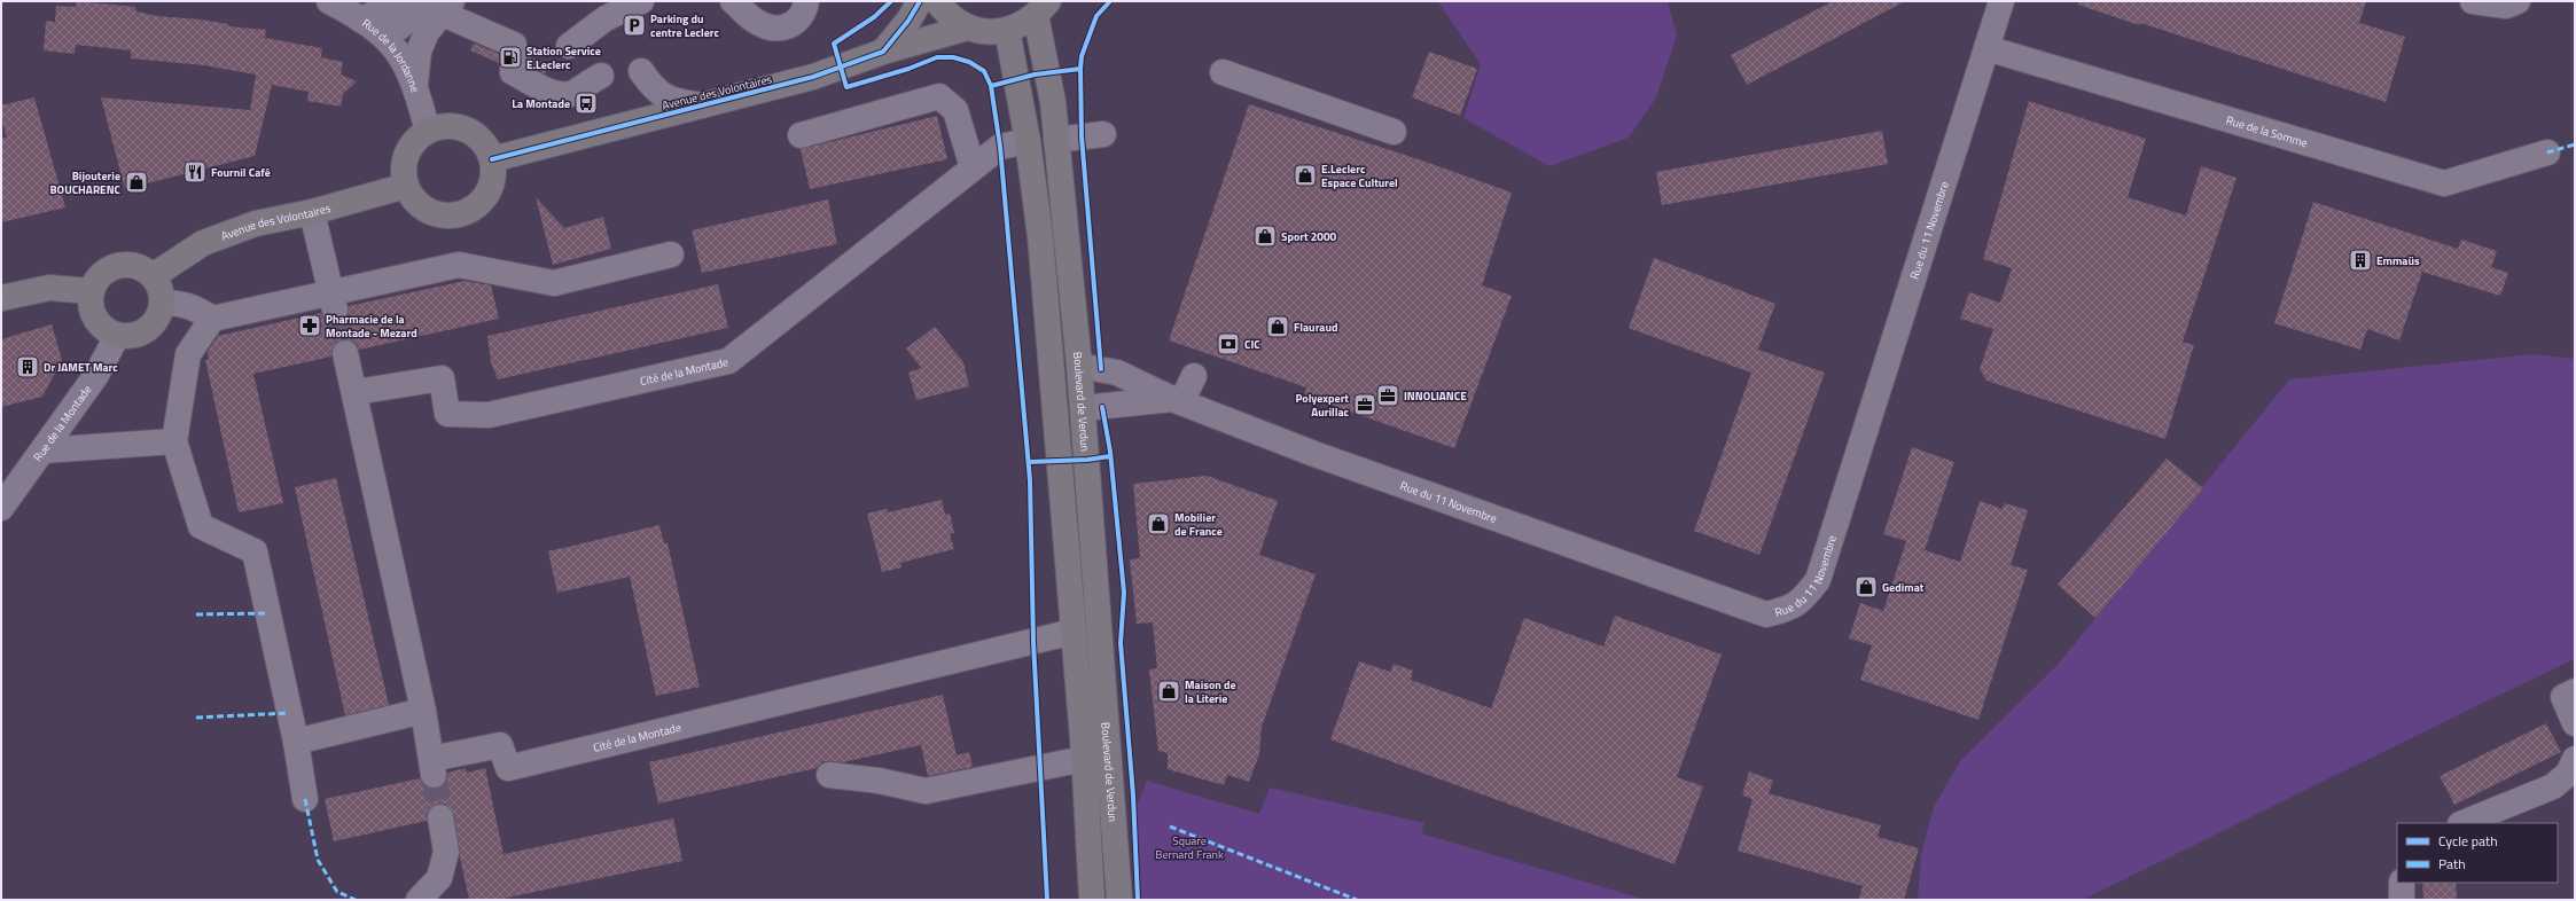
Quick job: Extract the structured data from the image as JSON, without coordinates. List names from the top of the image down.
{
  "streets": {
    "main road": ["Avenue des Volontaires", "Boulevard de Verdun"],
    "street": [
      "Rue de la Jordanne",
      "Rue de la Somme",
      "Rue du 11 Novembre",
      "Cité de la Montade",
      "Rue de la Montade"
    ]
  },
  "crossings": [
    ["Rue de la Jordanne", "Avenue des Volontaires"],
    ["Avenue des Volontaires", "Rue de la Montade"],
    ["Rue de la Somme", "Rue du 11 Novembre"],
    ["Rue du 11 Novembre", "Boulevard de Verdun"]
  ],
  "parks": ["Square Bernard Frank"],
  "places": {
    "parking": ["Parking du centre Leclerc"],
    "fuel station": ["Station Service E.Leclerc"],
    "bus stop": ["La Montade"],
    "restaurant": ["Fournil Café"],
    "shop": [
      "E.Leclerc Espace Culturel",
      "Bijouterie BOUCHARENC",
      "Sport 2000",
      "Flauraud",
      "Mobilier de France",
      "Gedimat",
      "Maison de la Literie"
    ],
    "building": ["Emmaüs", "Dr JAMET Marc"],
    "pharmacy": ["Pharmacie de la Montade - Mezard"],
    "bank": ["CIC"],
    "office": ["INNOLIANCE", "Polyexpert Aurillac"]
  },
  "legend": ["Cycle path", "Path"]
}
